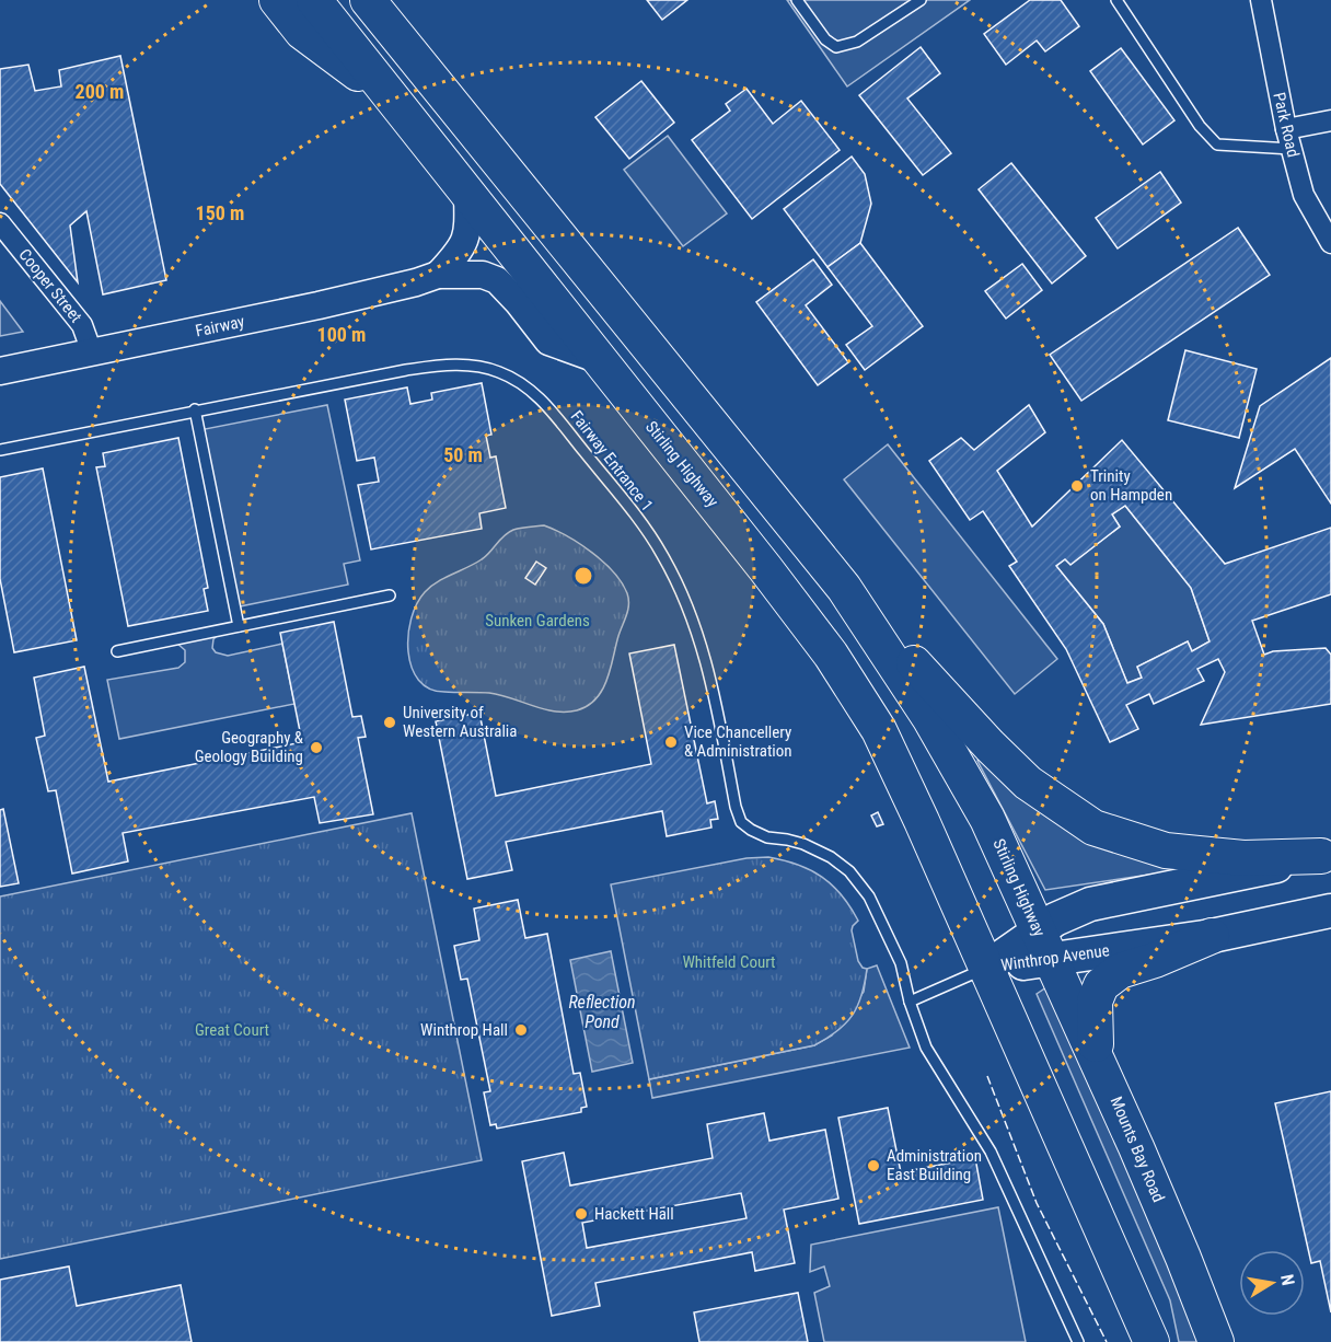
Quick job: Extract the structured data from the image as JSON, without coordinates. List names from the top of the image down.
{
  "streets": {
    "highway": ["Stirling Highway", "Mounts Bay Road"],
    "main road": ["Winthrop Avenue"],
    "street": ["Park Road", "Cooper Street", "Fairway"],
    "lane": ["Fairway Entrance 1"]
  },
  "crossings": [
    ["Cooper Street", "Fairway"],
    ["Stirling Highway", "Winthrop Avenue"],
    ["Stirling Highway", "Mounts Bay Road"],
    ["Winthrop Avenue", "Mounts Bay Road"]
  ],
  "water": ["Reflection Pond"],
  "parks": ["Sunken Gardens", "Whitfeld Court", "Great Court"],
  "places": [
    "Trinity on Hampden",
    "University of Western Australia",
    "Vice Chancellery & Administration",
    "Geography & Geology Building",
    "Winthrop Hall",
    "Administration East Building",
    "Hackett Hall"
  ],
  "north": "right",
  "rings": [
    "200 m",
    "150 m",
    "100 m",
    "50 m"
  ]
}
